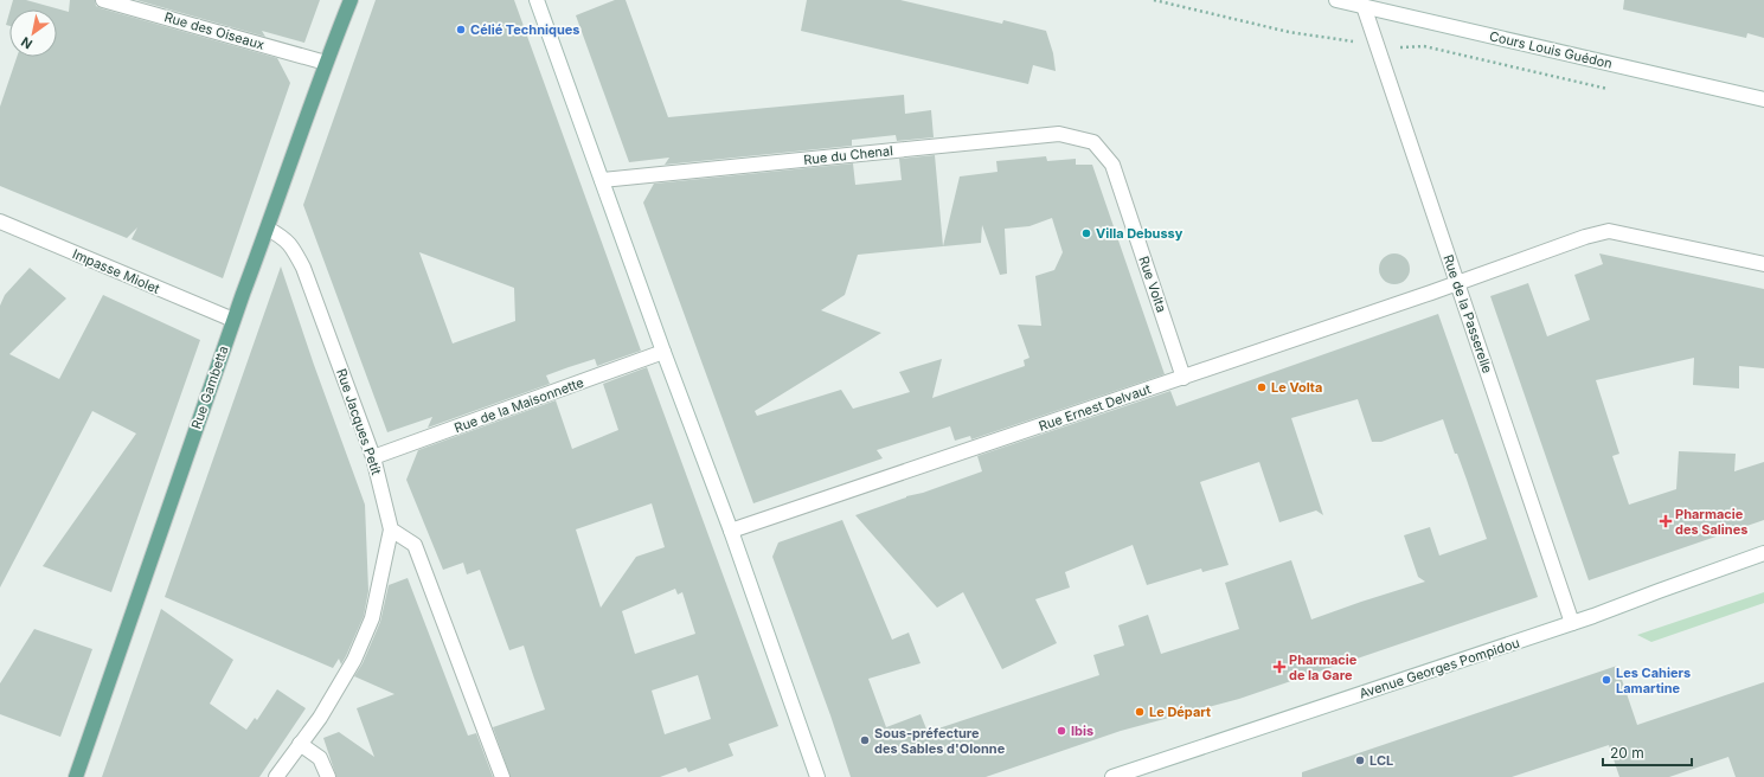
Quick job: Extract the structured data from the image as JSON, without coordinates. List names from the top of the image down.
{
  "streets": {
    "main road": ["Rue Gambetta"],
    "street": [
      "Rue des Oiseaux",
      "Cours Louis Guédon",
      "Rue du Chenal",
      "Impasse Miolet",
      "Rue Volta",
      "Rue de la Passerelle",
      "Rue de la Maisonnette",
      "Rue Ernest Delvaut",
      "Rue Jacques Petit",
      "Avenue Georges Pompidou"
    ]
  },
  "crossings": [
    ["Rue des Oiseaux", "Rue Gambetta"],
    ["Cours Louis Guédon", "Rue de la Passerelle"],
    ["Rue du Chenal", "Rue Volta"],
    ["Impasse Miolet", "Rue Gambetta"],
    ["Rue Volta", "Rue Ernest Delvaut"],
    ["Rue de la Passerelle", "Rue Ernest Delvaut"],
    ["Rue de la Passerelle", "Avenue Georges Pompidou"],
    ["Rue Gambetta", "Rue Jacques Petit"],
    ["Rue de la Maisonnette", "Rue Jacques Petit"]
  ],
  "places": {
    "other": [
      "Célié Techniques",
      "Villa Debussy",
      "Le Volta",
      "Les Cahiers Lamartine",
      "Le Départ",
      "Ibis",
      "Sous-préfecture des Sables d'Olonne",
      "LCL"
    ],
    "health": ["Pharmacie des Salines", "Pharmacie de la Gare"]
  },
  "scale_bar": "20 m",
  "north": "bottom left"
}
